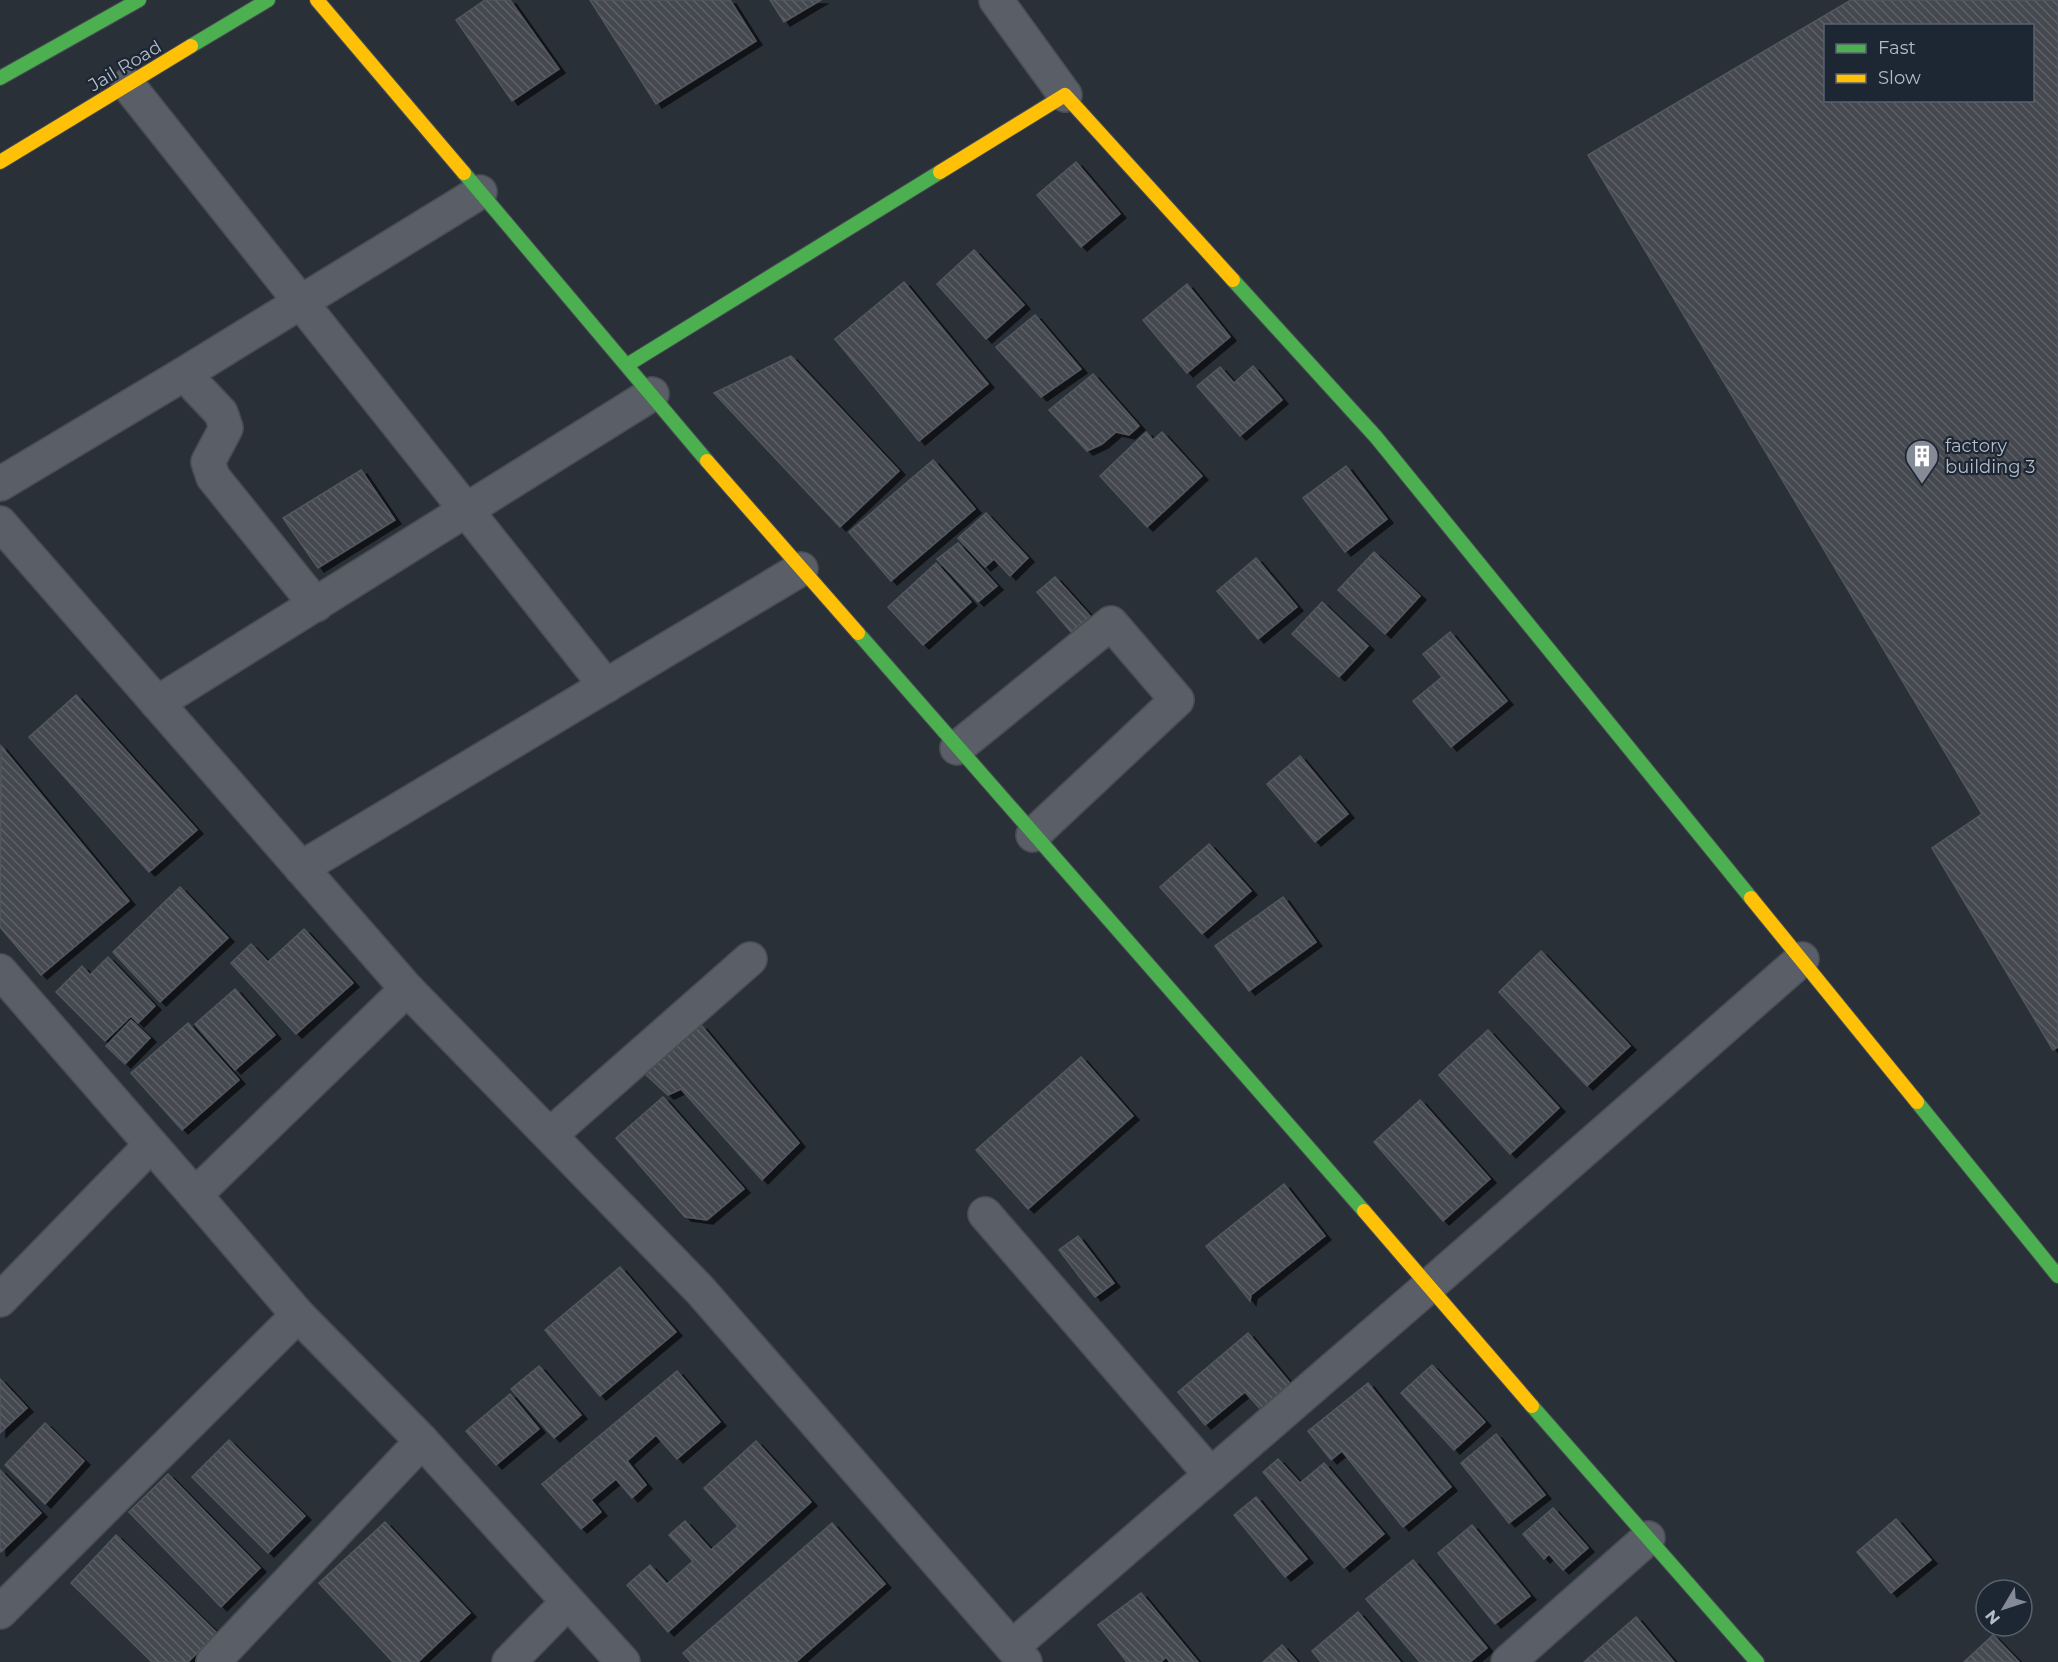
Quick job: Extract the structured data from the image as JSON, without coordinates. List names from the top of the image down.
{
  "streets": {
    "street": ["Jail Road"]
  },
  "places": {
    "building": ["factory building 3"]
  },
  "legend": ["Fast", "Slow"],
  "north": "bottom left"
}
